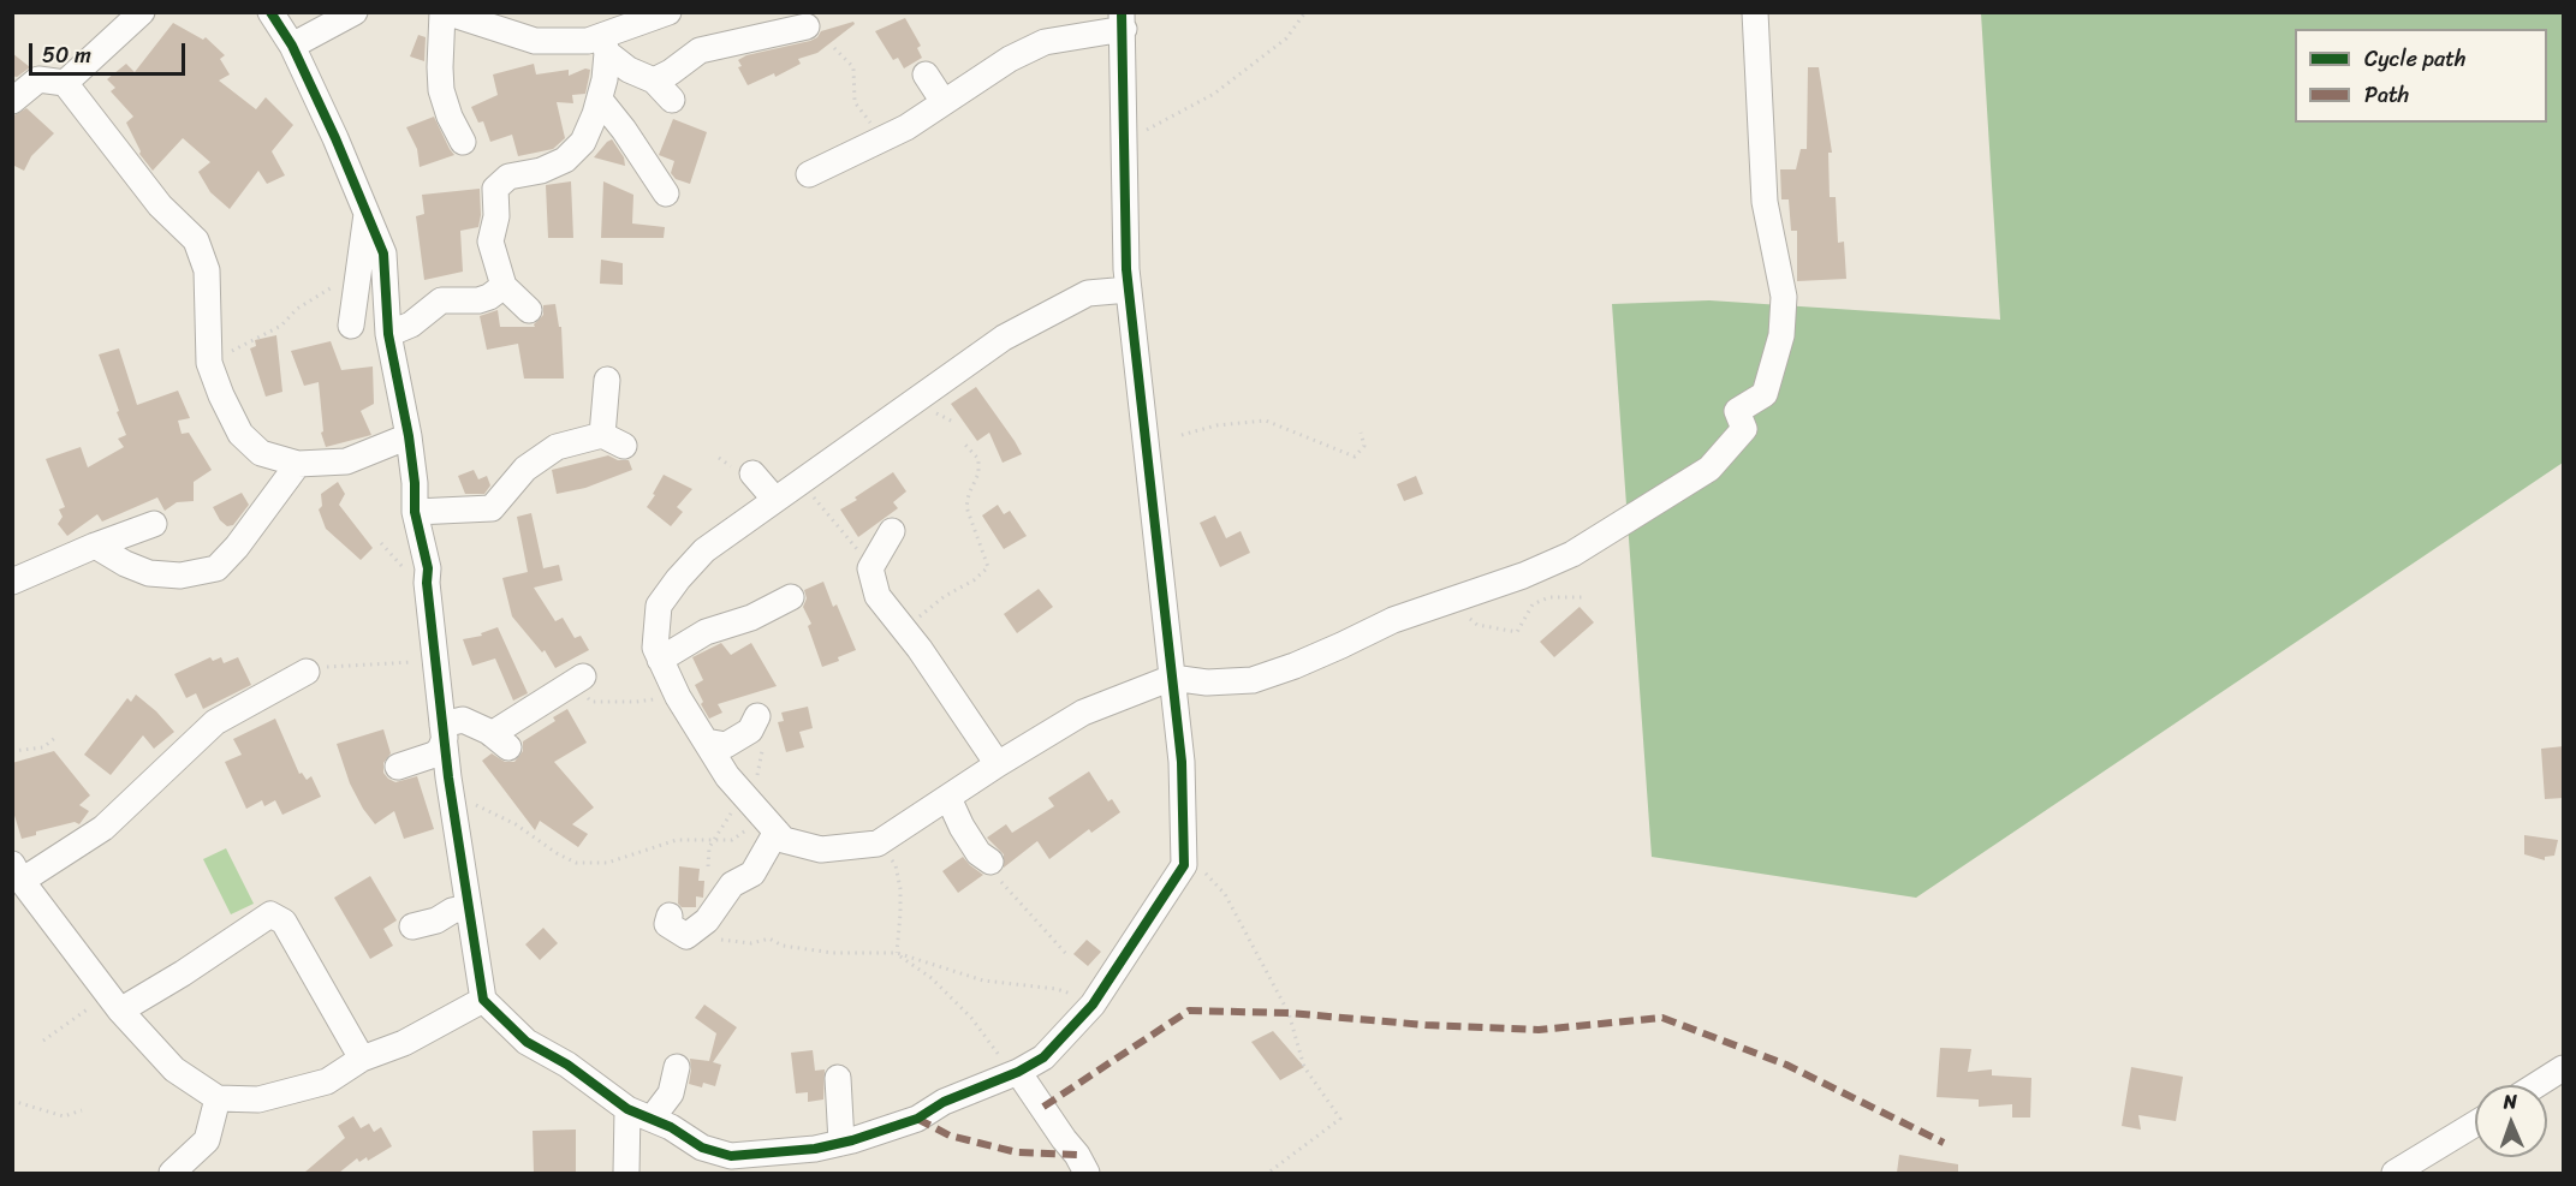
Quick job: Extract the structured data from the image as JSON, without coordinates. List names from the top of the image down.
{
  "legend": ["Cycle path", "Path"],
  "scale_bar": "50 m",
  "north": "top"
}
